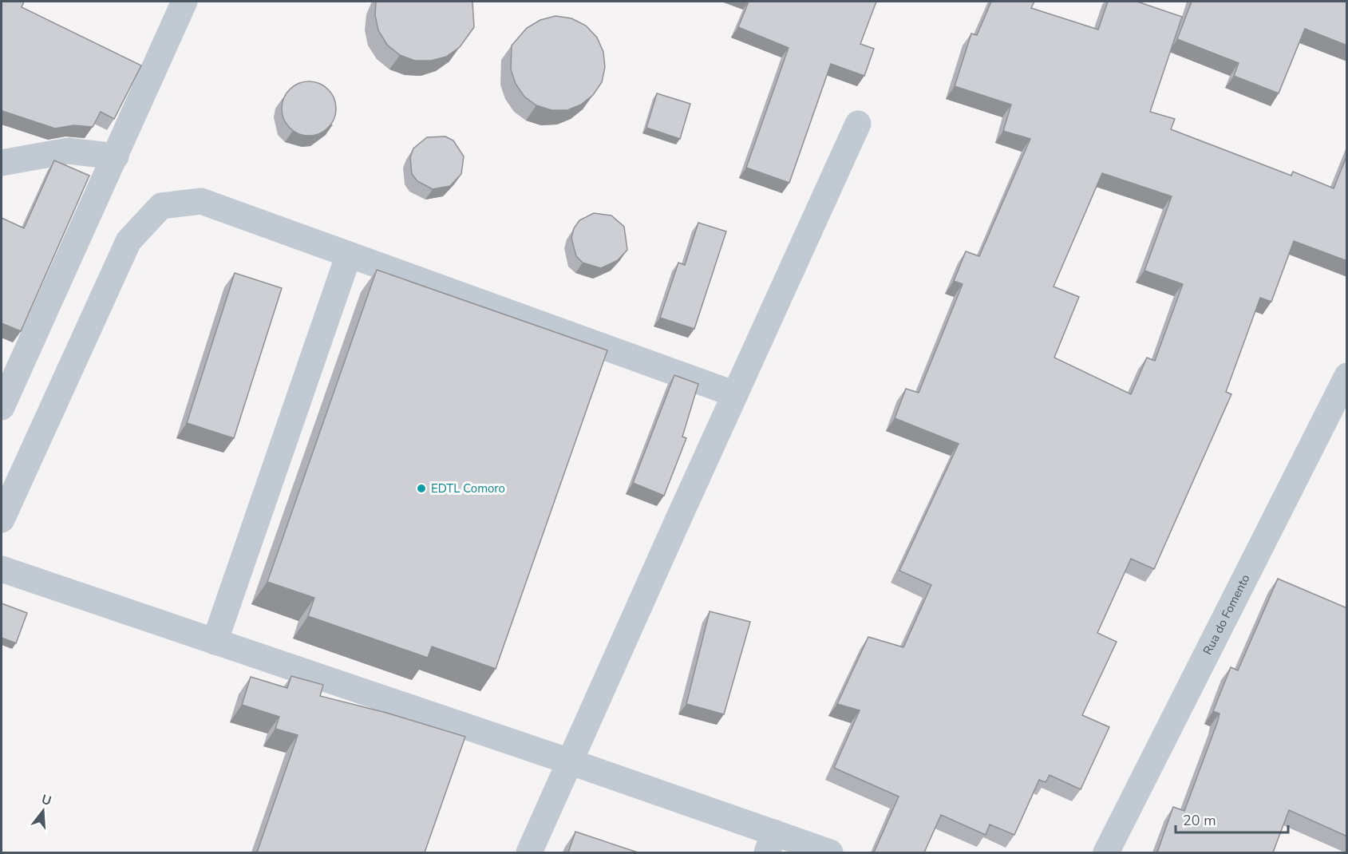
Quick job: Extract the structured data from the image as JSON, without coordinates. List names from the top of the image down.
{
  "streets": {
    "street": ["Rua do Fomento"]
  },
  "places": ["EDTL Comoro"],
  "scale_bar": "20 m",
  "north": "top"
}
